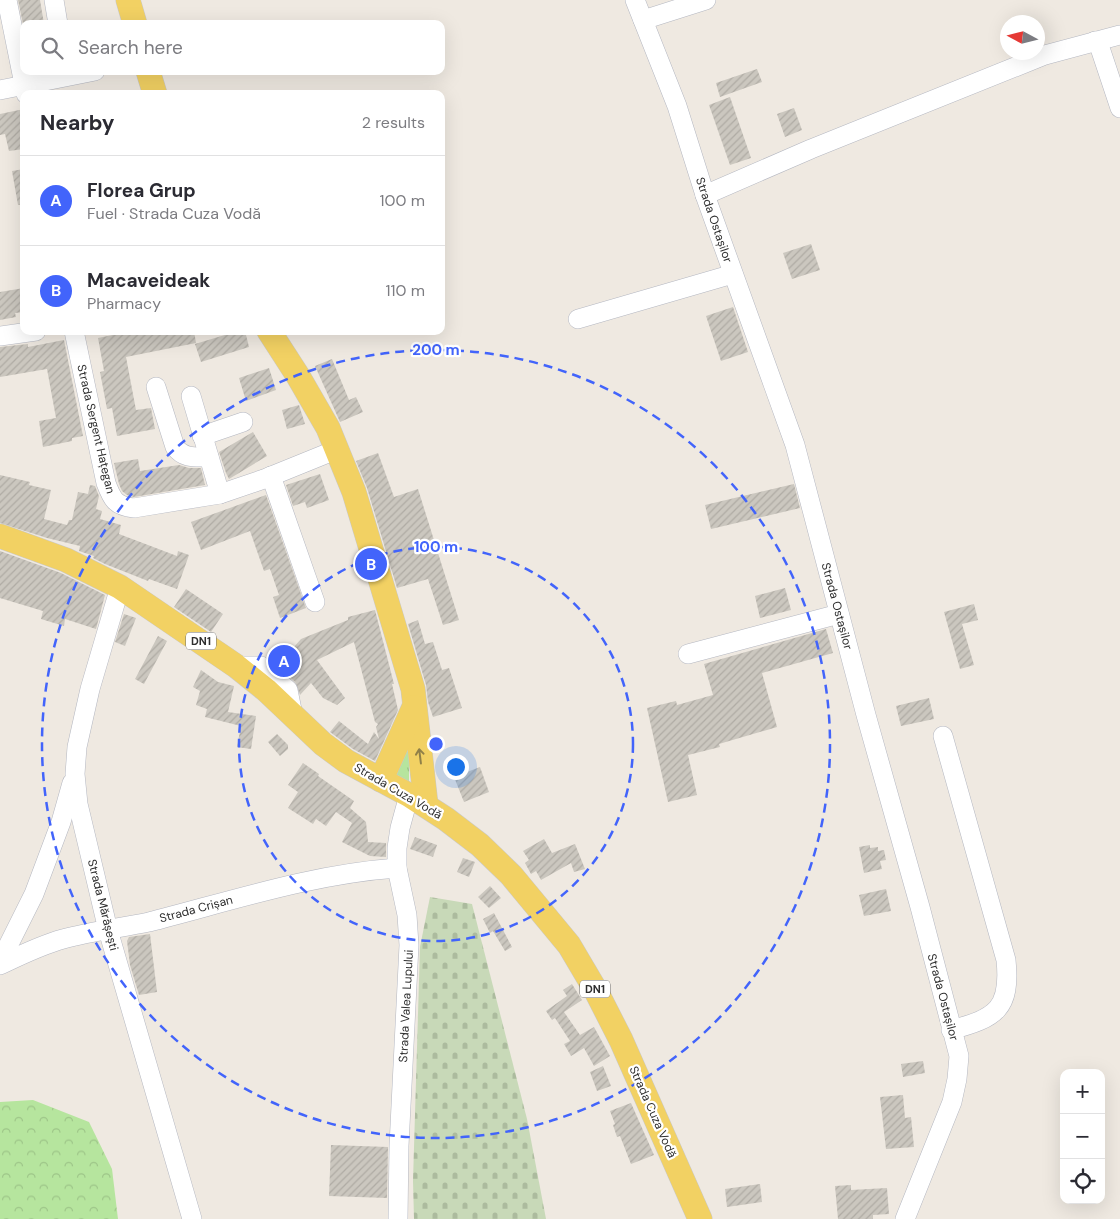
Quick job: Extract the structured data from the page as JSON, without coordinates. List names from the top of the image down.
{
  "streets": {
    "main road": ["DN1", "Strada Cuza Vodă"],
    "street": [
      "Strada Ostașilor",
      "Strada Sergent Hațegan",
      "Strada Mărășești",
      "Strada Crișan",
      "Strada Valea Lupului"
    ]
  },
  "crossings": [
    ["Strada Cuza Vodă", "Strada Mărășești"],
    ["Strada Cuza Vodă", "Strada Valea Lupului"],
    ["Strada Mărășești", "Strada Crișan"],
    ["Strada Crișan", "Strada Valea Lupului"]
  ],
  "north": "left",
  "page": {
    "search": "Search here",
    "heading": ["Nearby", "2 results"],
    "list": [
      {
        "mark": "A",
        "name": "Florea Grup",
        "note": "Fuel · Strada Cuza Vodă",
        "value": "100 m"
      },
      {
        "mark": "B",
        "name": "Macaveideak",
        "note": "Pharmacy",
        "value": "110 m"
      }
    ],
    "pins": ["B", "A"],
    "map_buttons": ["+", "−"]
  },
  "rings": ["200 m", "100 m"]
}
